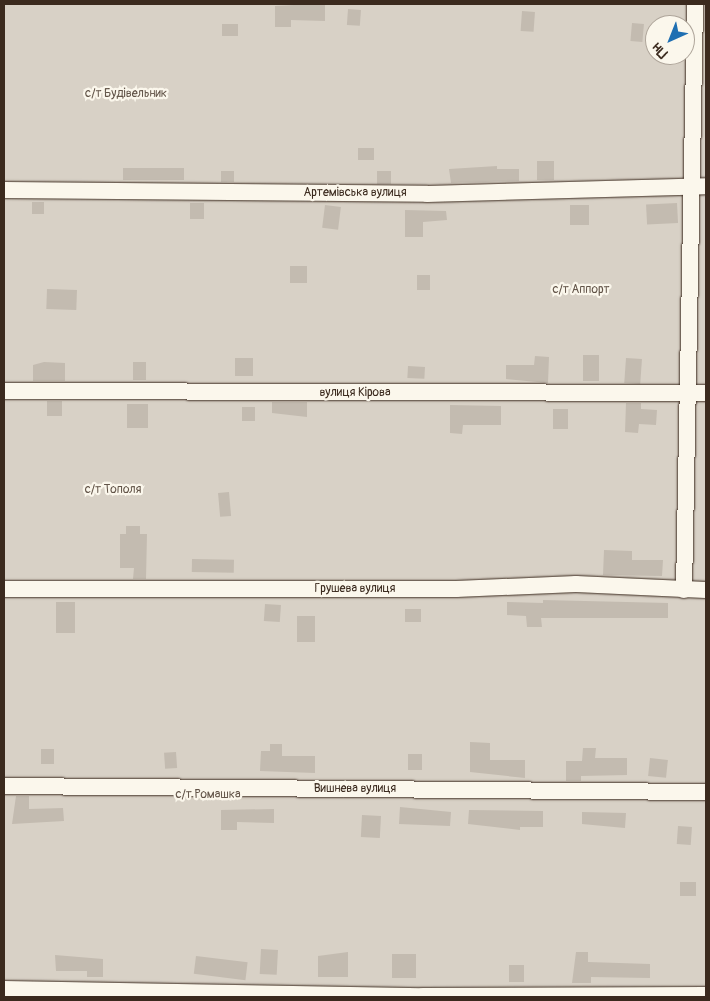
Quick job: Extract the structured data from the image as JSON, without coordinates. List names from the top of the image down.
{
  "streets": {
    "street": [
      "Артемівська вулиця",
      "вулиця Кірова",
      "Грушева вулиця",
      "Вишнева вулиця"
    ]
  },
  "parks": [
    "с/т Будівельник",
    "с/т Аппорт",
    "с/т Тополя",
    "с/т Ромашка"
  ],
  "north": "bottom left"
}
